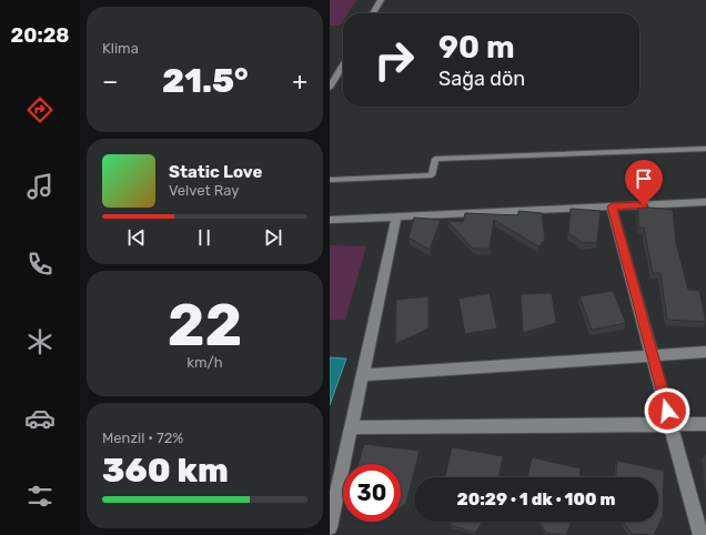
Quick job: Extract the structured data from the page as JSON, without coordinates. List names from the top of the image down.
{
  "page": {
    "tabs": "20:28",
    "tile": [
      "Klima",
      ["22", "km/h"],
      ["Menzil · 72%", "360 km"]
    ],
    "turn": ["90 m", "Sağa dön"],
    "heat": ["−", "21.5°", "+"],
    "song": ["Static Love", "Velvet Ray"],
    "limit": "30",
    "trip": "20:29 · 1 dk · 100 m"
  }
}
